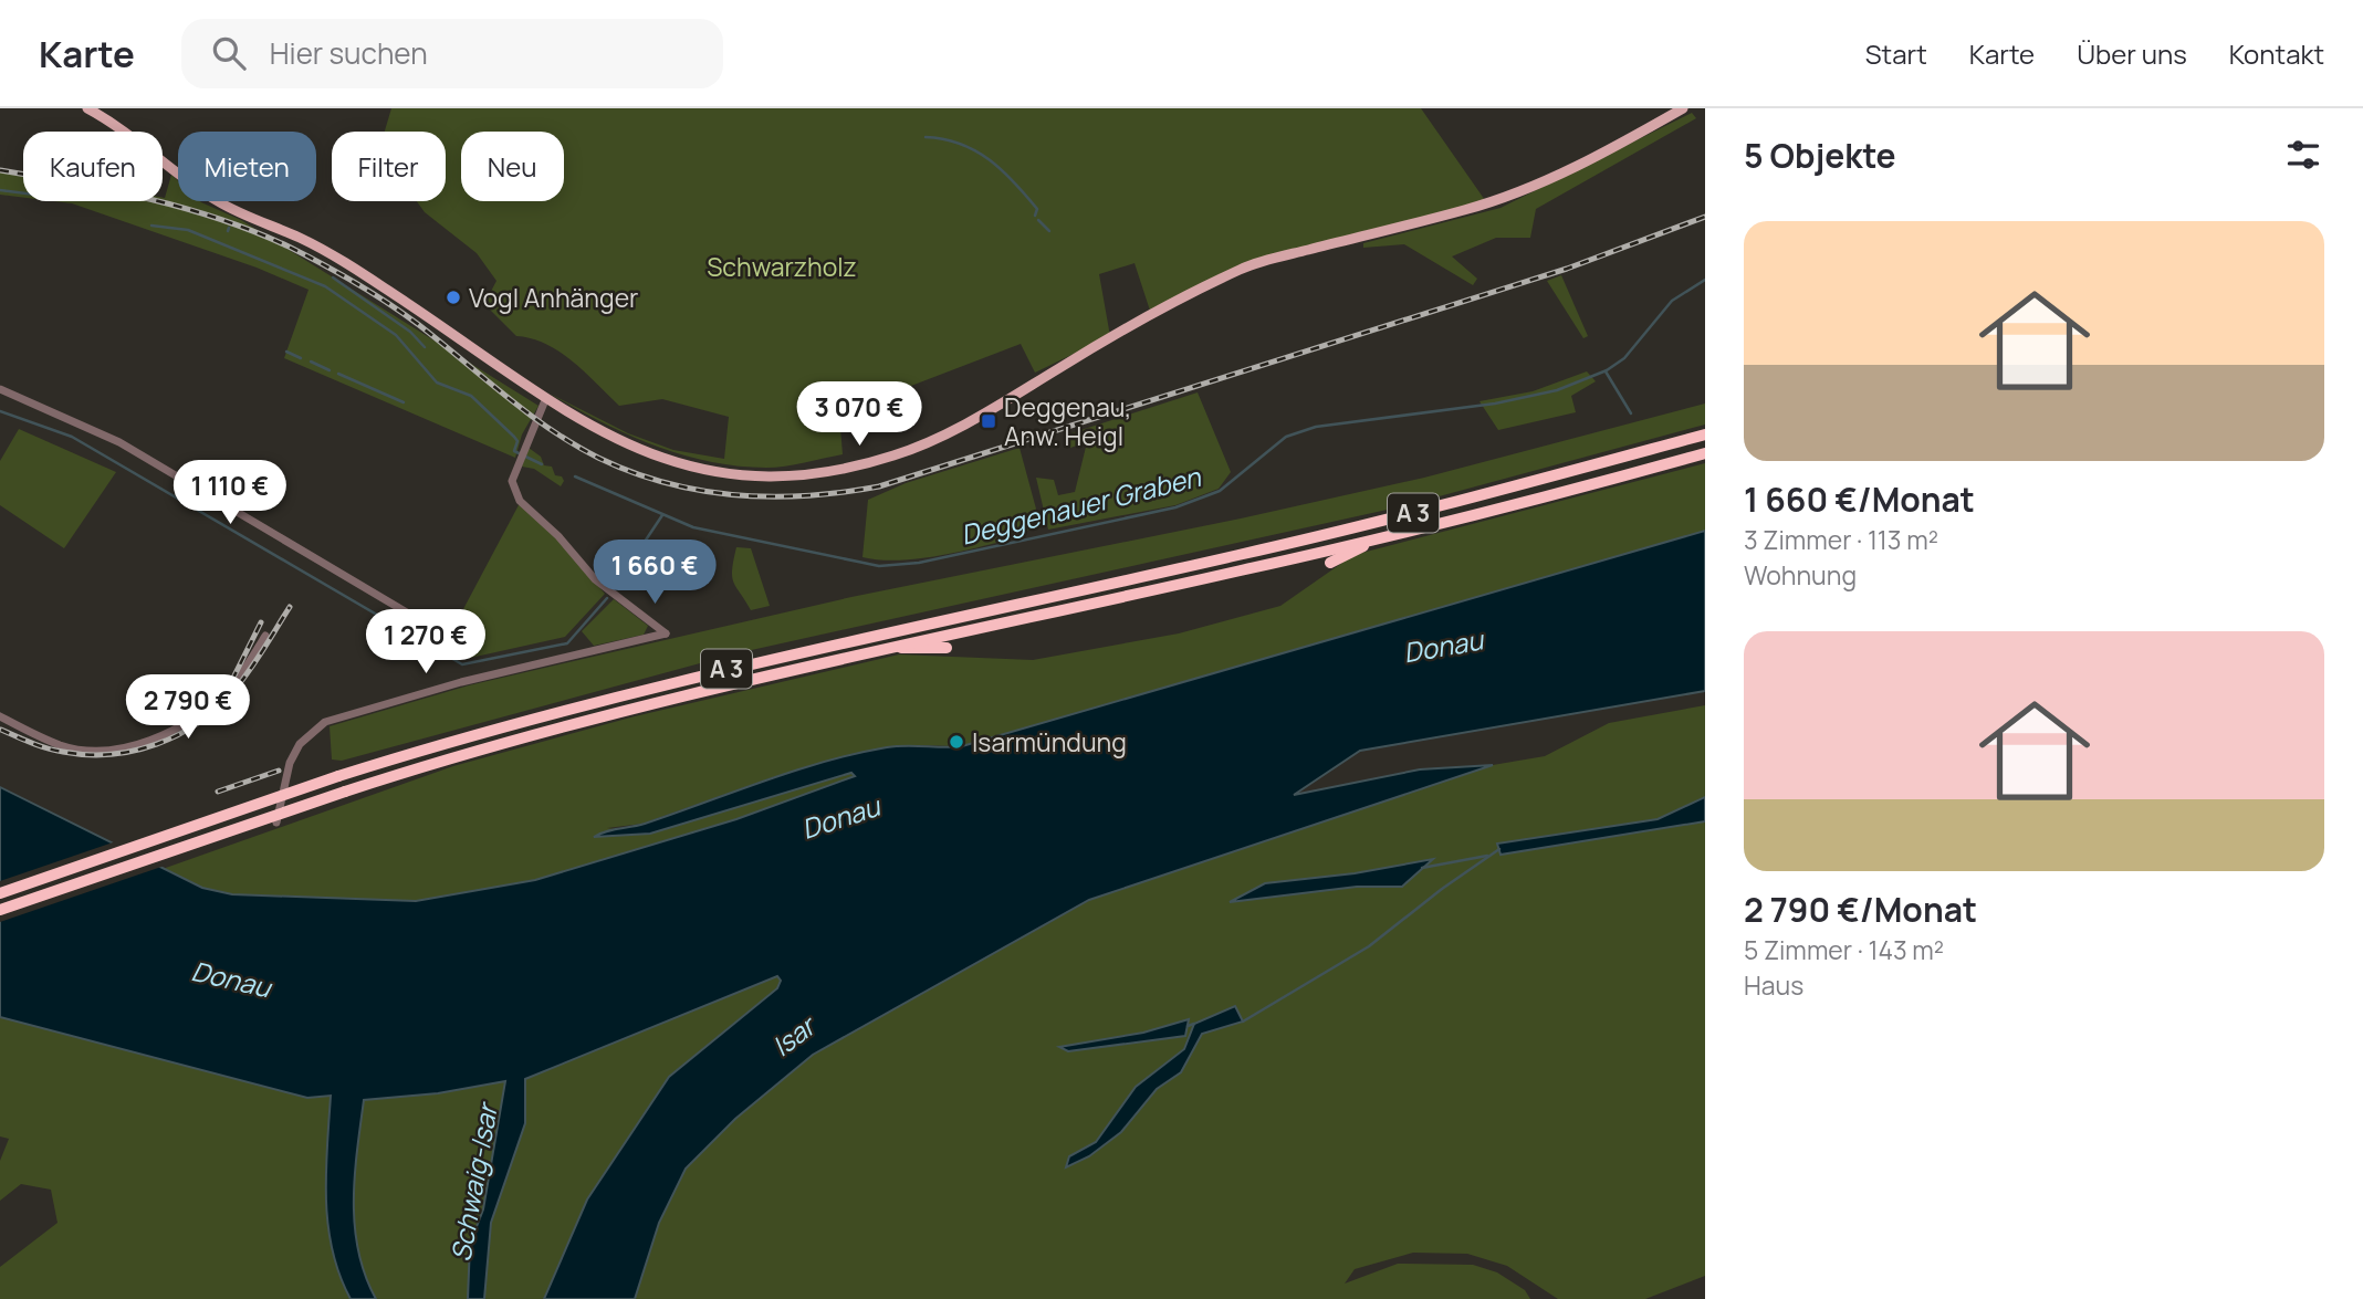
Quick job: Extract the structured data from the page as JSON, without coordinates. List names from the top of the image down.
{
  "streets": {
    "highway": ["A 3"]
  },
  "water": [
    "Deggenauer Graben",
    "Donau",
    "Isar",
    "Schwaig-Isar"
  ],
  "parks": ["Schwarzholz"],
  "places": {
    "other": ["Vogl Anhänger", "Isarmündung"],
    "transit": ["Deggenau, Anw. Heigl"]
  },
  "page": {
    "header": "Karte",
    "search": "Hier suchen",
    "nav": [
      "Start",
      "Karte",
      "Über uns",
      "Kontakt"
    ],
    "heading": "5 Objekte",
    "chip": [
      "Kaufen",
      "Mieten",
      "Filter",
      "Neu"
    ],
    "list": [
      {
        "name": "1 660 €/Monat",
        "note": "3 Zimmer · 113 m² · Wohnung"
      },
      {
        "name": "2 790 €/Monat",
        "note": "5 Zimmer · 143 m² · Haus"
      }
    ],
    "price": [
      "3 070 €",
      "1 110 €",
      "1 660 €",
      "1 270 €",
      "2 790 €"
    ]
  }
}
